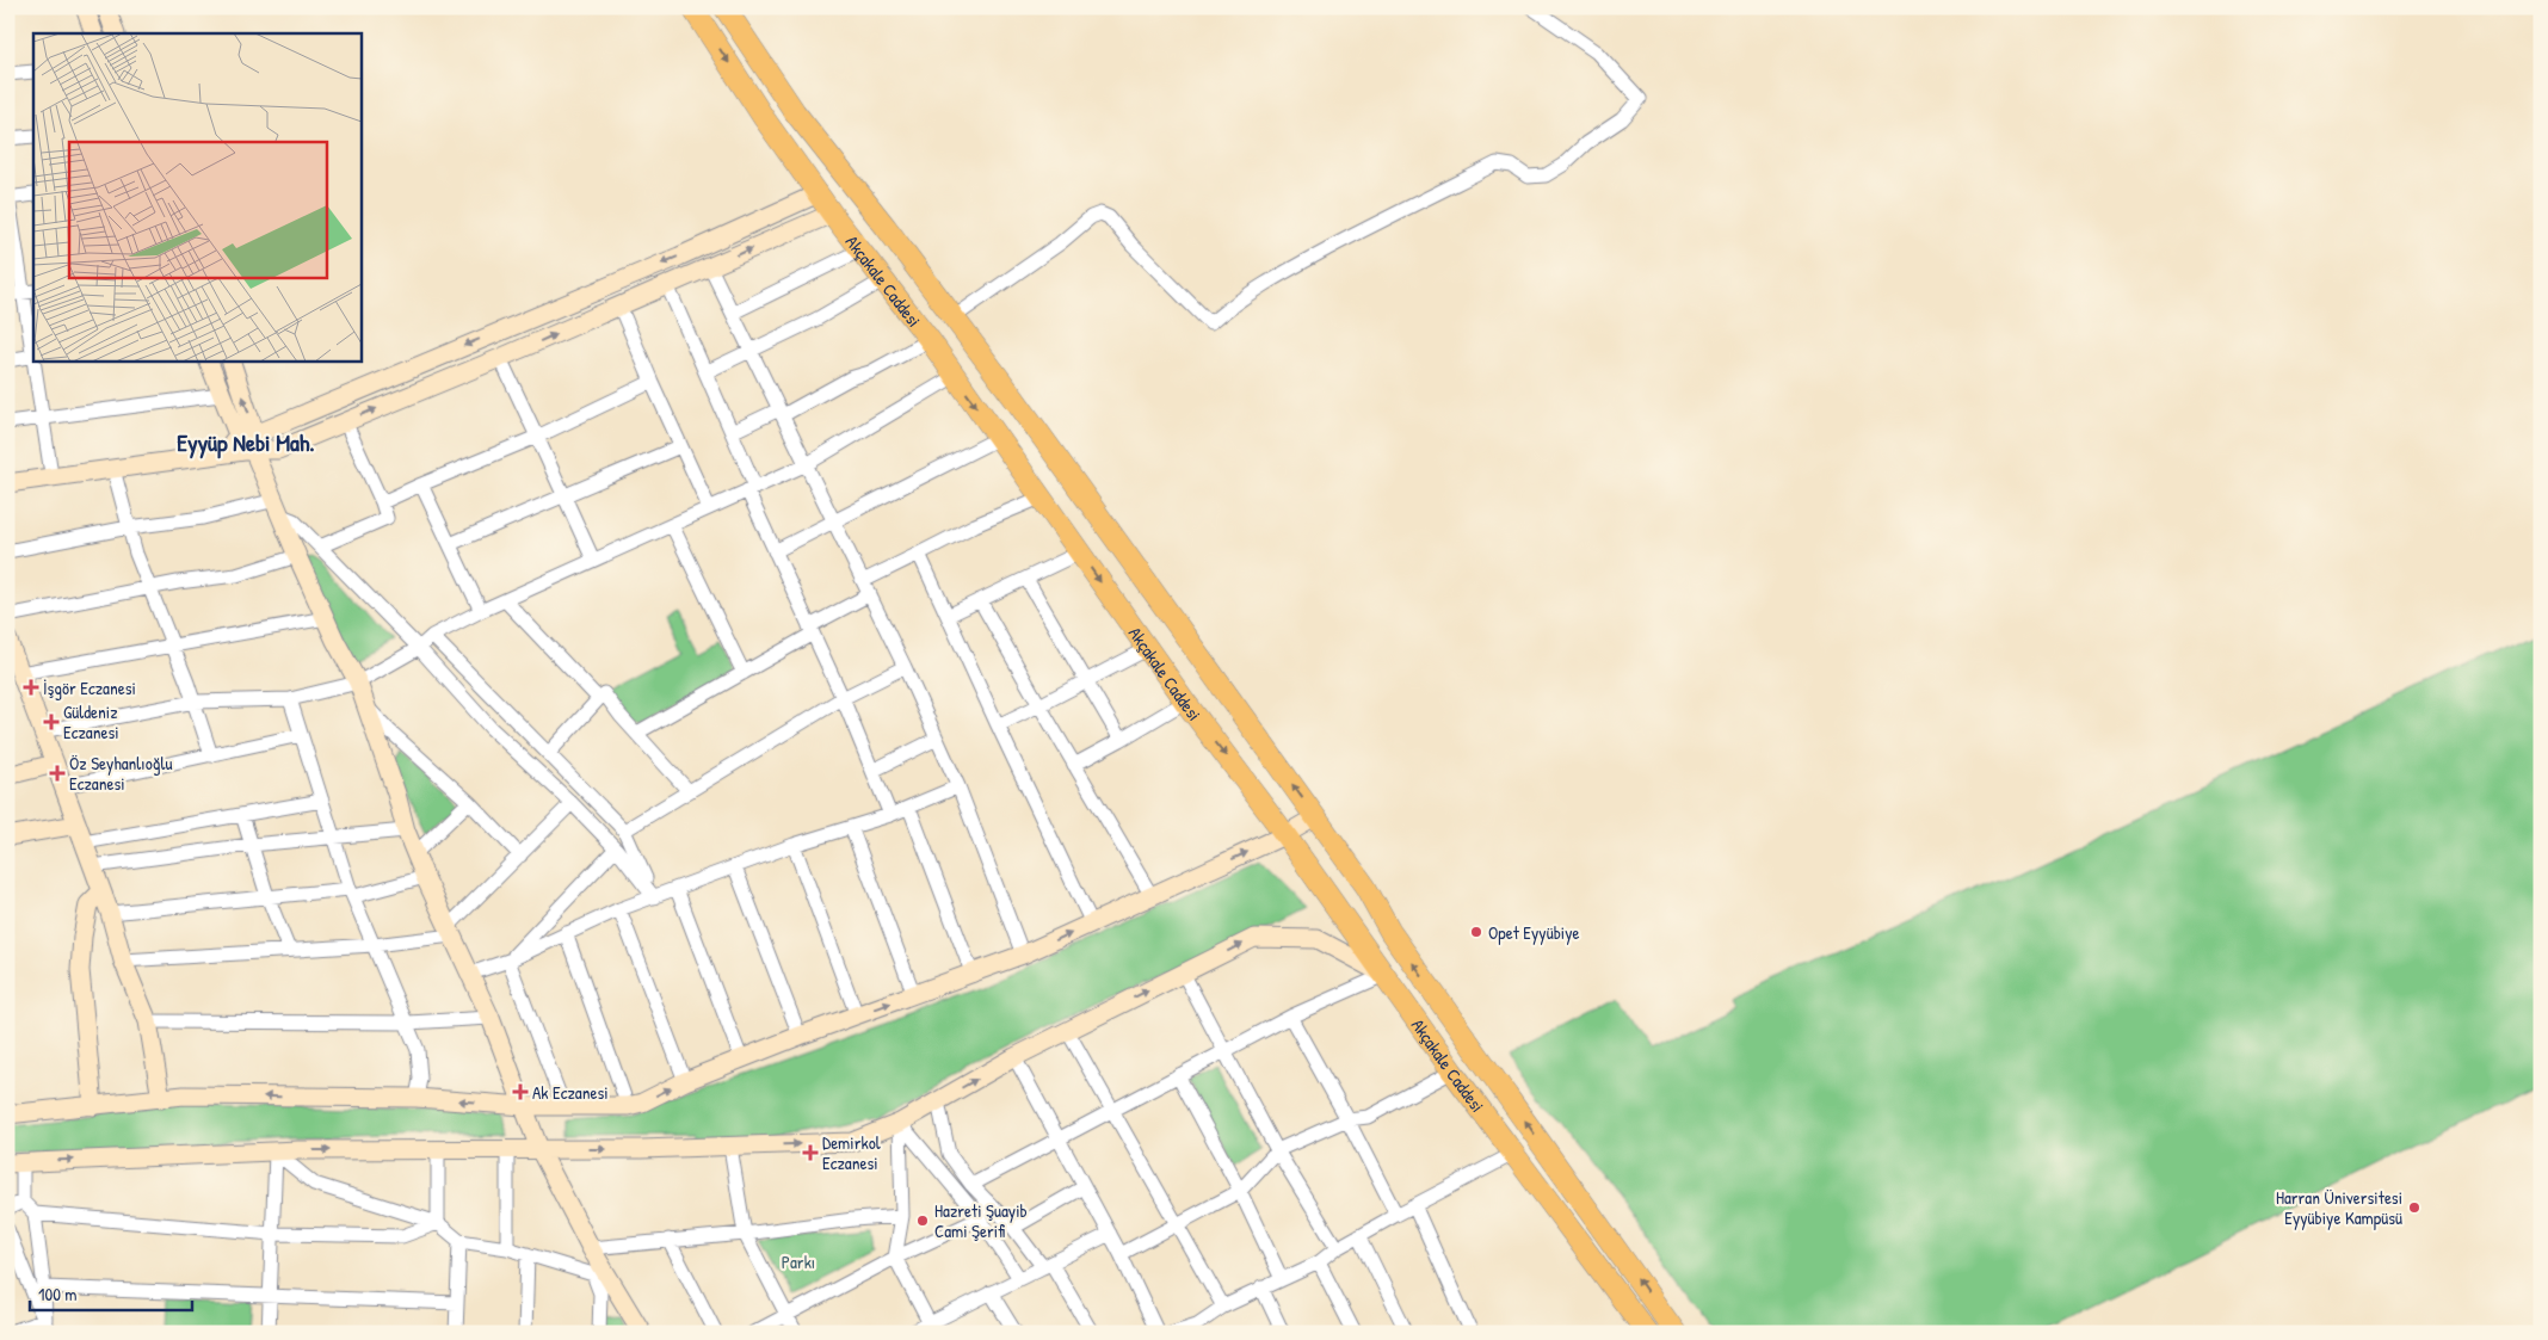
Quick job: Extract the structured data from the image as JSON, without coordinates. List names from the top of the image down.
{
  "streets": {
    "main road": ["Akçakale Caddesi"]
  },
  "districts": ["Eyyüp Nebi Mah."],
  "parks": ["Parkı"],
  "places": {
    "health": [
      "İşgör Eczanesi",
      "Güldeniz Eczanesi",
      "Öz Seyhanlıoğlu Eczanesi",
      "Ak Eczanesi",
      "Demirkol Eczanesi"
    ],
    "other": ["Opet Eyyübiye", "Harran Üniversitesi Eyyübiye Kampüsü", "Hazreti Şuayib Cami Şerifi"]
  },
  "scale_bar": "100 m"
}
